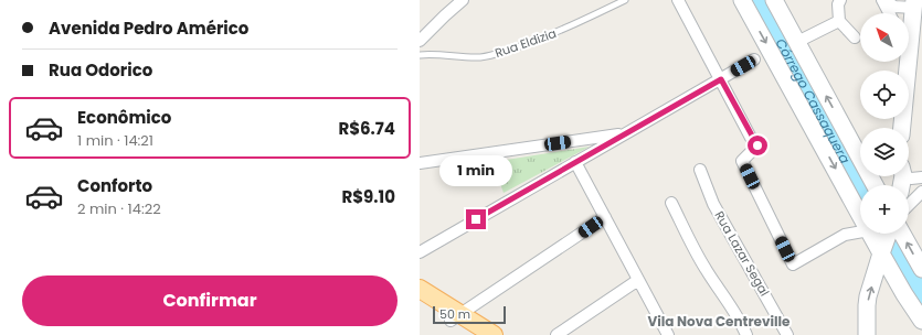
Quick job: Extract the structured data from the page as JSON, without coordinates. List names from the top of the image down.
{
  "streets": {
    "street": ["Rua Lazar Segal"],
    "lane": ["Rua Eldizia"]
  },
  "districts": ["Vila Nova Centreville"],
  "water": ["Córrego Cassaquera"],
  "scale_bar": "50 m",
  "north": "top left",
  "page": {
    "banner": ["Avenida Pedro Américo", "Rua Odorico"],
    "map_buttons": "+",
    "list": [
      {
        "name": "Econômico",
        "note": "1 min · 14:21",
        "value": "R$6.74"
      },
      {
        "name": "Conforto",
        "note": "2 min · 14:22",
        "value": "R$9.10"
      }
    ],
    "bubble": "1 min",
    "buttons": "Confirmar",
    "scale": "50 m"
  }
}
